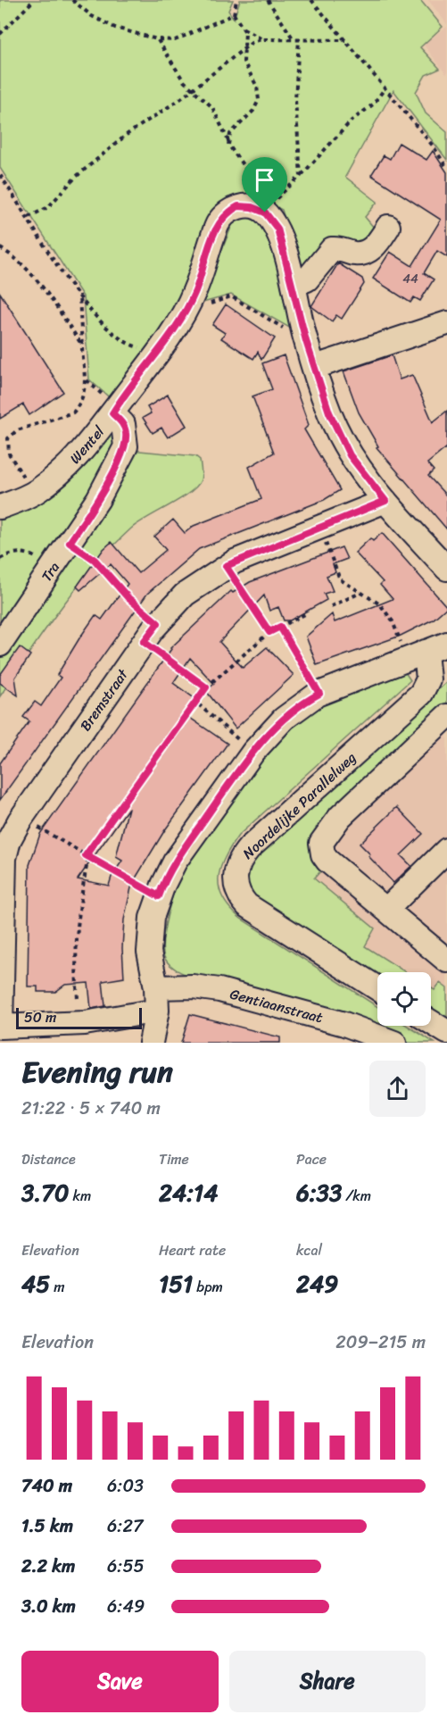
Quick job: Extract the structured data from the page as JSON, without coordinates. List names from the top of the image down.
{
  "streets": {
    "street": [
      "Wentel",
      "Tra",
      "Bremstraat",
      "Noordelijke Parallelweg",
      "Gentiaanstraat"
    ]
  },
  "crossings": [
    ["Wentel", "Tra"]
  ],
  "house_numbers": ["44"],
  "scale_bar": "50 m",
  "page": {
    "scale": "50 m",
    "heading": ["Evening run", "21:22 · 5 × 740 m"],
    "stats": [
      ["Distance", "3.70 km"],
      ["Time", "24:14"],
      ["Pace", "6:33 /km"],
      ["Elevation", "45 m"],
      ["Heart rate", "151 bpm"],
      ["kcal", "249"]
    ],
    "chart": ["Elevation", "209–215 m"],
    "list": [
      {
        "name": "740 m",
        "note": "6:03"
      },
      {
        "name": "1.5 km",
        "note": "6:27"
      },
      {
        "name": "2.2 km",
        "note": "6:55"
      },
      {
        "name": "3.0 km",
        "note": "6:49"
      }
    ],
    "buttons": ["Save", "Share"]
  }
}
